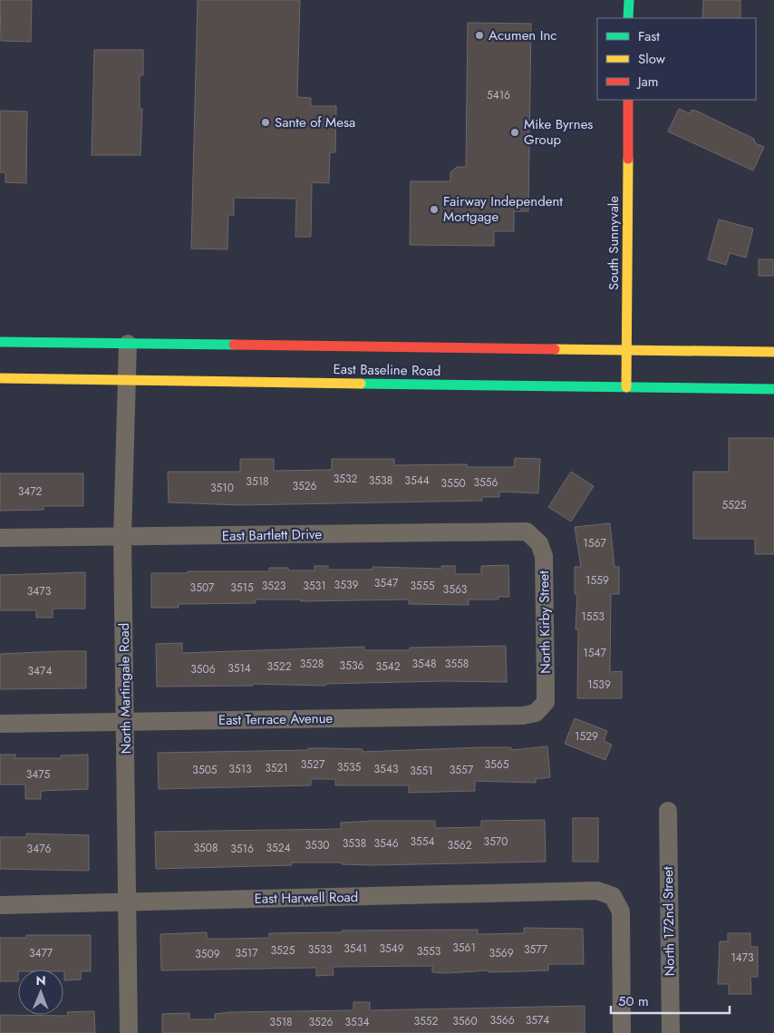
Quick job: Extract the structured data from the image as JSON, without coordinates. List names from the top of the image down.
{
  "streets": {
    "main road": ["South Sunnyvale", "East Baseline Road"],
    "street": [
      "East Bartlett Drive",
      "North Kirby Street",
      "North Martingale Road",
      "East Terrace Avenue",
      "East Harwell Road",
      "North 172nd Street"
    ]
  },
  "crossings": [
    ["South Sunnyvale", "East Baseline Road"],
    ["East Baseline Road", "North Martingale Road"],
    ["East Bartlett Drive", "North Kirby Street"],
    ["East Bartlett Drive", "North Martingale Road"],
    ["North Kirby Street", "East Terrace Avenue"],
    ["North Martingale Road", "East Terrace Avenue"],
    ["North Martingale Road", "East Harwell Road"]
  ],
  "places": [
    "Acumen Inc",
    "Sante of Mesa",
    "Mike Byrnes Group",
    "Fairway Independent Mortgage"
  ],
  "house_numbers": [
    "5416",
    "3532",
    "3538",
    "3544",
    "3518",
    "3556",
    "3550",
    "3526",
    "3510",
    "3472",
    "5525",
    "1567",
    "1559",
    "3547",
    "3539",
    "3523",
    "3531",
    "3555",
    "3507",
    "3515",
    "3563",
    "3473",
    "1553",
    "1547",
    "3528",
    "3548",
    "3558",
    "3536",
    "3522",
    "3542",
    "3514",
    "3506",
    "3474",
    "1539",
    "1529",
    "3527",
    "3565",
    "3535",
    "3521",
    "3513",
    "3543",
    "3505",
    "3557",
    "3551",
    "3475",
    "3554",
    "3570",
    "3538",
    "3546",
    "3530",
    "3562",
    "3508",
    "3524",
    "3476",
    "3516",
    "3561",
    "3541",
    "3549",
    "3533",
    "3577",
    "3525",
    "3553",
    "3477",
    "3517",
    "3569",
    "3509",
    "1473",
    "3566",
    "3574",
    "3552",
    "3560",
    "3518",
    "3526",
    "3534"
  ],
  "legend": ["Fast", "Slow", "Jam"],
  "scale_bar": "50 m",
  "north": "top"
}
